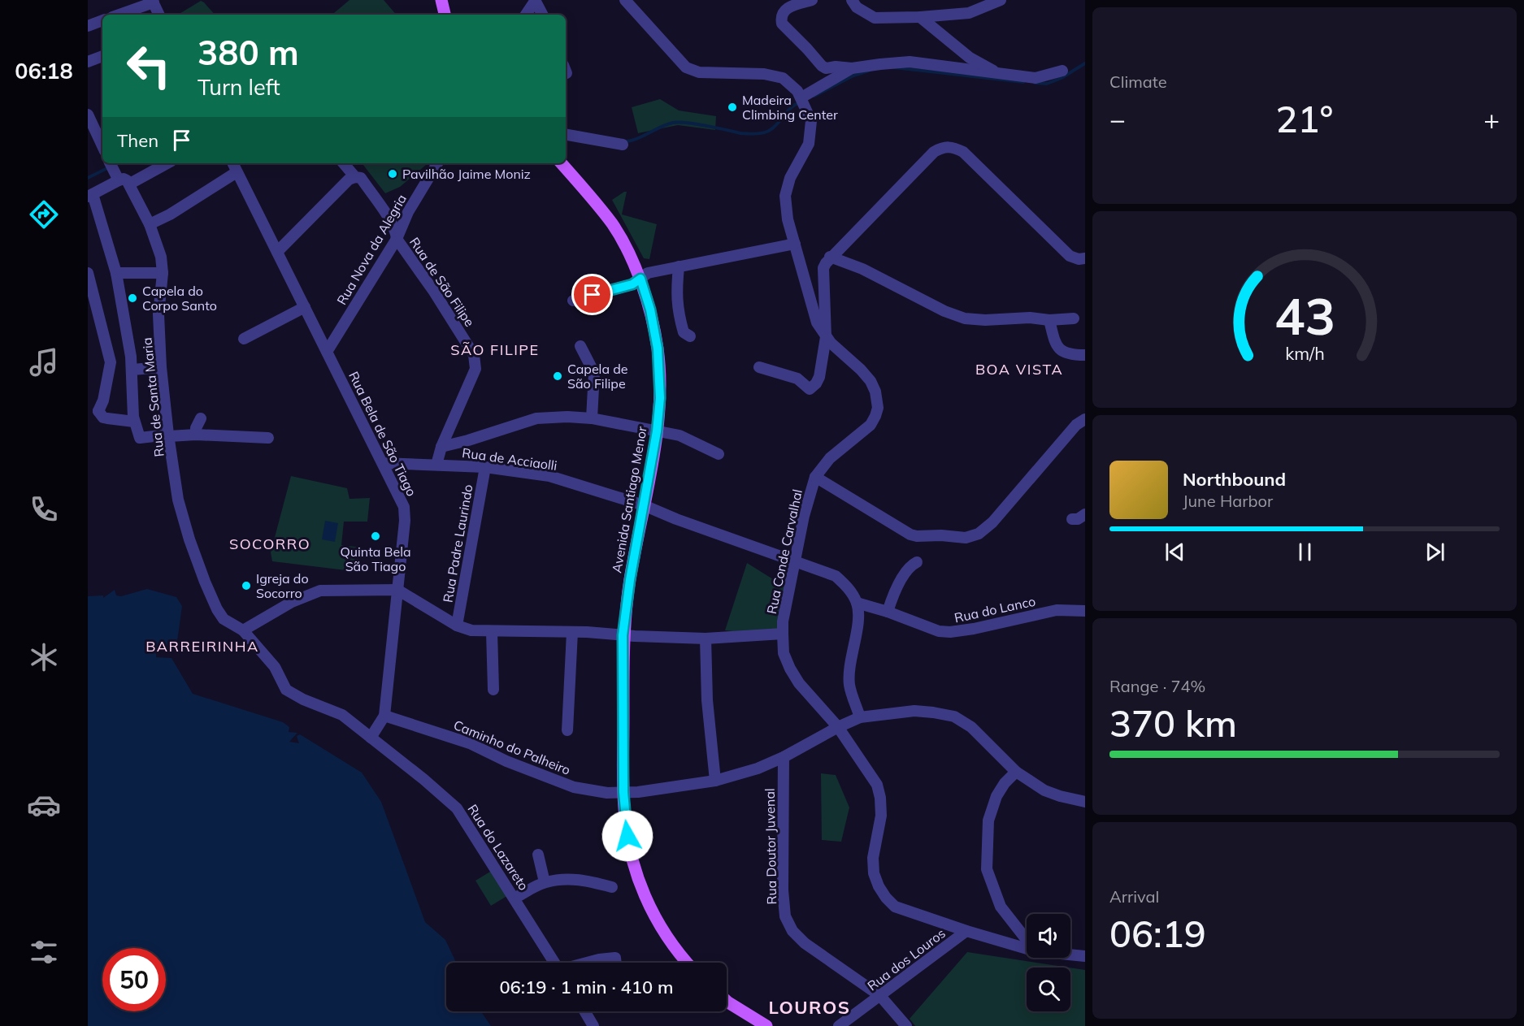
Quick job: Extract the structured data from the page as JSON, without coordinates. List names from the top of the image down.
{
  "streets": {
    "main road": ["Avenida Santiago Menor"],
    "street": [
      "Rua Nova da Alegria",
      "Rua de São Filipe",
      "Rua de Santa Maria",
      "Rua Bela de São Tiago",
      "Rua de Acciaolli",
      "Rua Padre Laurindo",
      "Rua Conde Carvalhal",
      "Rua do Lanco",
      "Caminho do Palheiro",
      "Rua Doutor Juvenal",
      "Rua do Lazareto",
      "Rua dos Louros"
    ]
  },
  "crossings": [
    ["Rua Nova da Alegria", "Rua de São Filipe"],
    ["Rua Nova da Alegria", "Rua Bela de São Tiago"],
    ["Rua de São Filipe", "Rua de Acciaolli"],
    ["Rua de Santa Maria", "Rua do Lazareto"],
    ["Rua Bela de São Tiago", "Rua de Acciaolli"],
    ["Rua Bela de São Tiago", "Caminho do Palheiro"],
    ["Rua Bela de São Tiago", "Rua do Lazareto"],
    ["Rua de Acciaolli", "Avenida Santiago Menor"],
    ["Rua de Acciaolli", "Rua Padre Laurindo"],
    ["Rua de Acciaolli", "Rua Conde Carvalhal"],
    ["Rua de Acciaolli", "Rua do Lanco"],
    ["Avenida Santiago Menor", "Caminho do Palheiro"],
    ["Rua Conde Carvalhal", "Caminho do Palheiro"],
    ["Rua Conde Carvalhal", "Rua dos Louros"],
    ["Caminho do Palheiro", "Rua Doutor Juvenal"],
    ["Rua Doutor Juvenal", "Rua dos Louros"]
  ],
  "districts": [
    "SÃO FILIPE",
    "BOA VISTA",
    "SOCORRO",
    "BARREIRINHA",
    "LOUROS"
  ],
  "places": [
    "Madeira Climbing Center",
    "Pavilhão Jaime Moniz",
    "Capela do Corpo Santo",
    "Capela de São Filipe",
    "Quinta Bela São Tiago",
    "Igreja do Socorro"
  ],
  "page": {
    "tabs": "06:18",
    "tile": [
      "Climate",
      ["Range · 74%", "370 km"],
      ["Arrival", "06:19"]
    ],
    "turn": ["380 m", "Turn left"],
    "heat": ["−", "21°", "+"],
    "then": "Then",
    "song": ["Northbound", "June Harbor"],
    "limit": "50",
    "trip": "06:19 · 1 min · 410 m",
    "gauge": ["43", "km/h"]
  }
}
